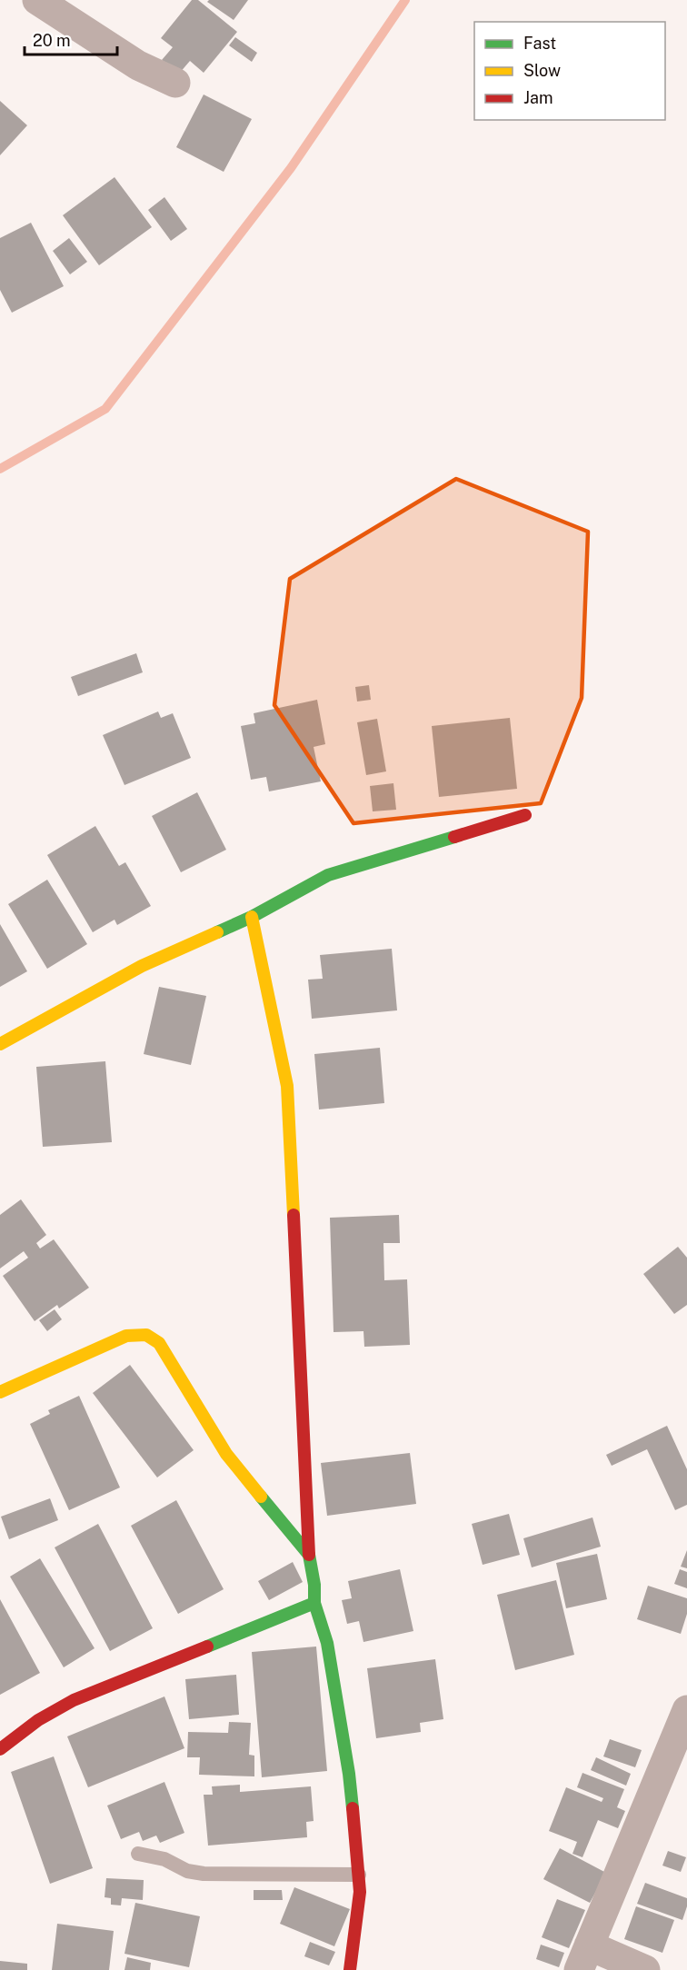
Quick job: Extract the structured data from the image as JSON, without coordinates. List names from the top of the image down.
{
  "legend": ["Fast", "Slow", "Jam"],
  "scale_bar": "20 m"
}
